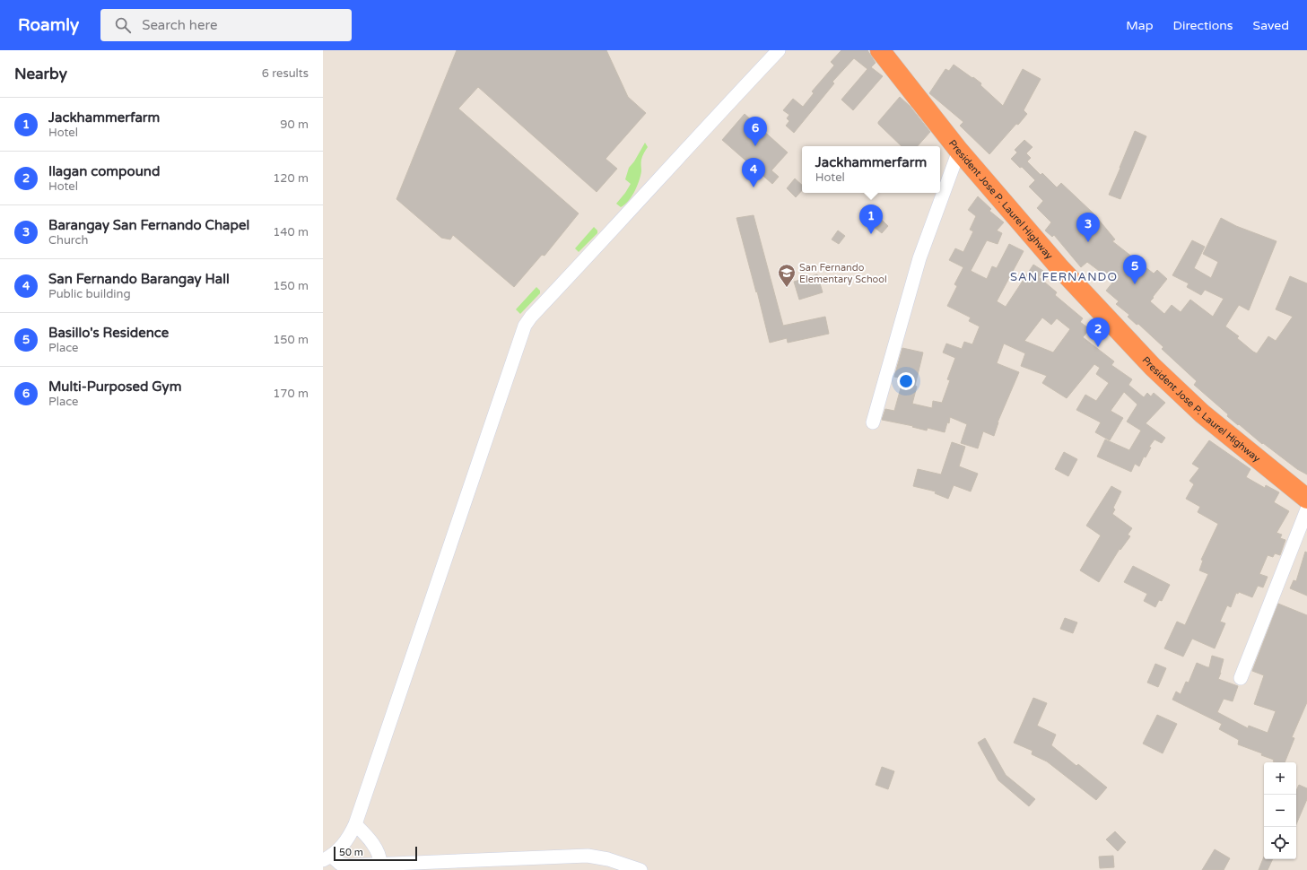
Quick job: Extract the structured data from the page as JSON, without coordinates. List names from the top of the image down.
{
  "streets": {
    "highway": ["President Jose P. Laurel Highway"]
  },
  "districts": ["SAN FERNANDO"],
  "places": {
    "school or university": ["San Fernando Elementary School"]
  },
  "scale_bar": "50 m",
  "page": {
    "header": "Roamly",
    "search": "Search here",
    "nav": ["Map", "Directions", "Saved"],
    "heading": ["Nearby", "6 results"],
    "list": [
      {
        "mark": "1",
        "name": "Jackhammerfarm",
        "note": "Hotel",
        "value": "90 m"
      },
      {
        "mark": "2",
        "name": "Ilagan compound",
        "note": "Hotel",
        "value": "120 m"
      },
      {
        "mark": "3",
        "name": "Barangay San Fernando Chapel",
        "note": "Church",
        "value": "140 m"
      },
      {
        "mark": "4",
        "name": "San Fernando Barangay Hall",
        "note": "Public building",
        "value": "150 m"
      },
      {
        "mark": "5",
        "name": "Basillo's Residence",
        "note": "Place",
        "value": "150 m"
      },
      {
        "mark": "6",
        "name": "Multi-Purposed Gym",
        "note": "Place",
        "value": "170 m"
      }
    ],
    "pins": [
      "6",
      "4",
      "1",
      "3",
      "5",
      "2"
    ],
    "popup": ["Jackhammerfarm", "Hotel"],
    "map_buttons": ["+", "−"],
    "scale": "50 m"
  }
}
